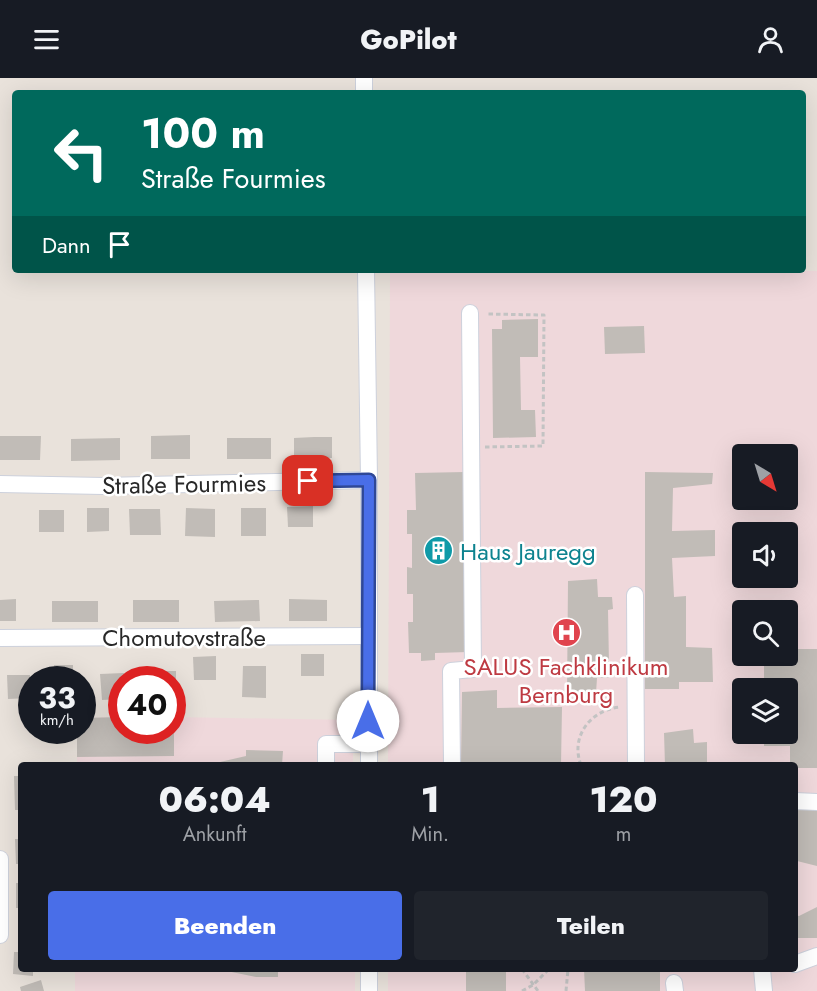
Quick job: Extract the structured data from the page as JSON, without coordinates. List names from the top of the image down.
{
  "streets": {
    "street": ["Straße Fourmies", "Chomutovstraße"]
  },
  "places": {
    "building": ["Haus Jauregg"],
    "hospital": ["SALUS Fachklinikum Bernburg"]
  },
  "north": "bottom right",
  "page": {
    "header": "GoPilot",
    "turn": ["100 m", "Straße Fourmies"],
    "then": "Dann",
    "speed": "33 km/h",
    "limit": "40",
    "eta": [
      "06:04",
      "Ankunft",
      "1",
      "Min.",
      "120",
      "m"
    ],
    "buttons": ["Beenden", "Teilen"]
  }
}
